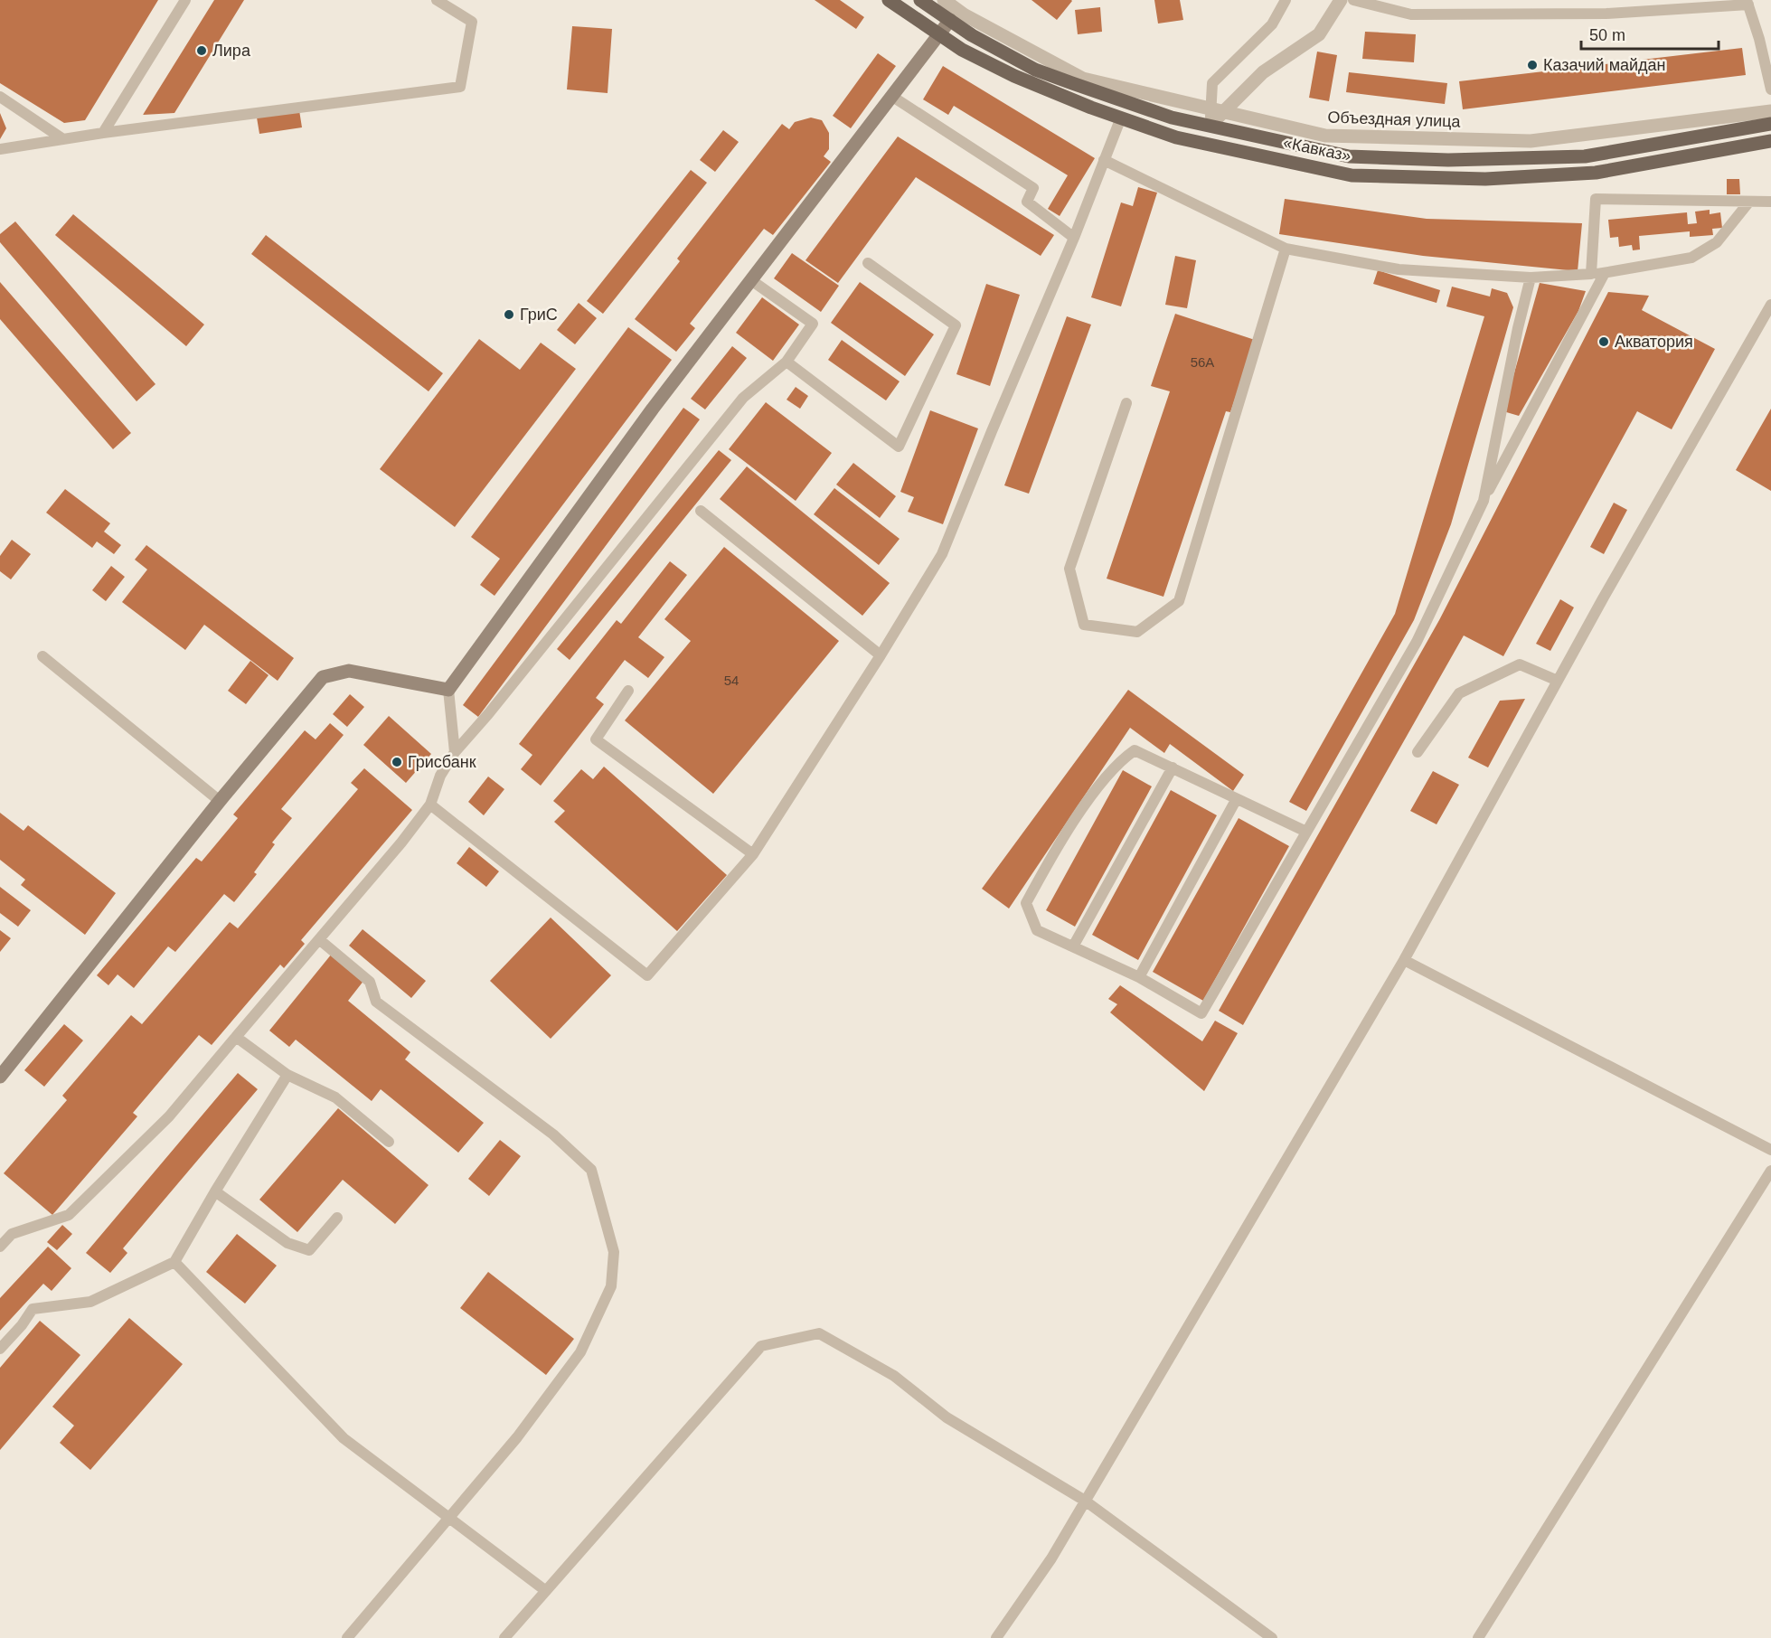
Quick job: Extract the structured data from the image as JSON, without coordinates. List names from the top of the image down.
{
  "streets": {
    "main road": ["«Кавказ»"],
    "street": ["Объездная улица"]
  },
  "places": [
    "Лира",
    "Казачий майдан",
    "ГриС",
    "Акватория",
    "Грисбанк"
  ],
  "house_numbers": ["56А", "54"],
  "scale_bar": "50 m"
}
